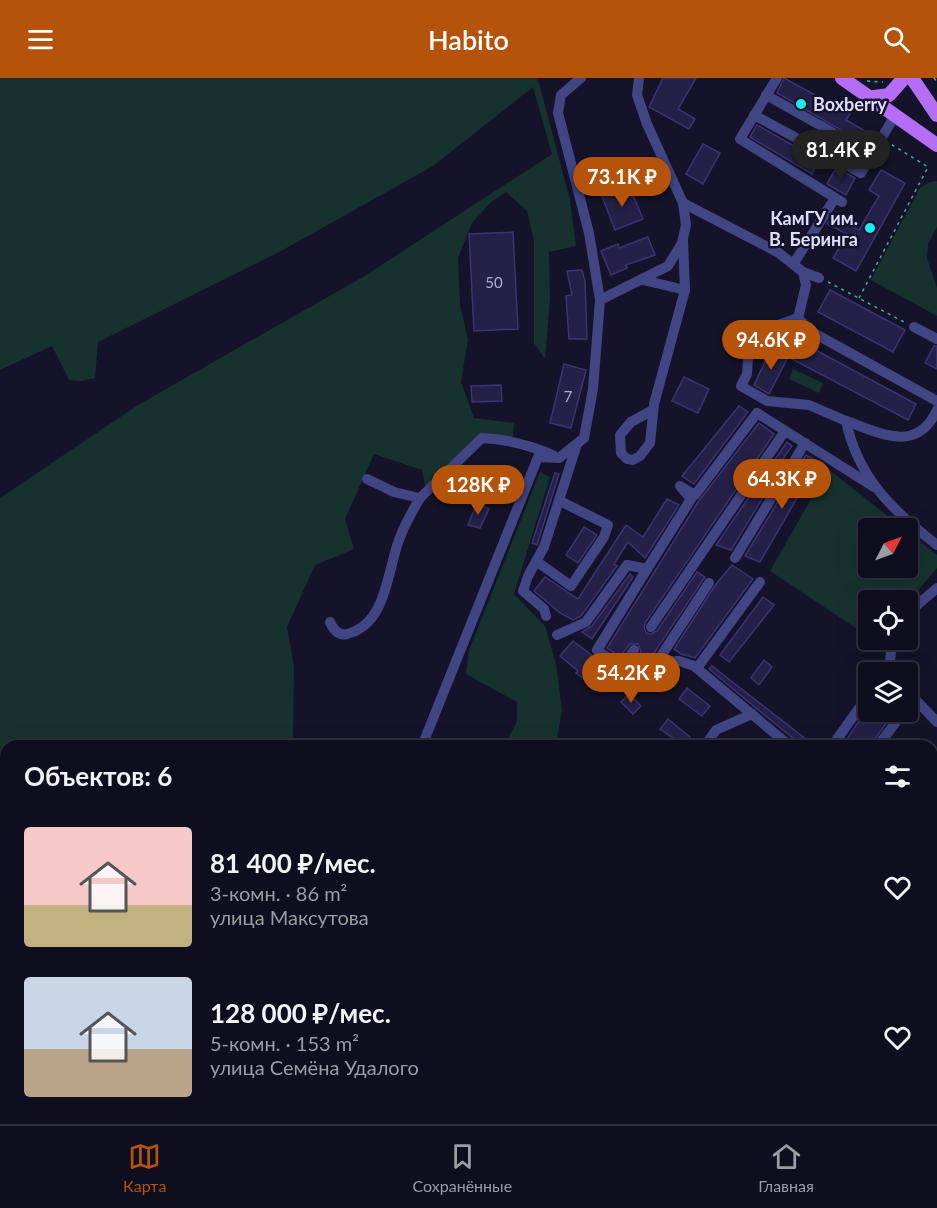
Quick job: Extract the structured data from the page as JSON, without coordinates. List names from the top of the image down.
{
  "places": ["Boxberry", "КамГУ им. В. Беринга"],
  "house_numbers": ["50", "7"],
  "north": "top right",
  "page": {
    "header": "Habito",
    "price": [
      "81.4K ₽",
      "73.1K ₽",
      "94.6K ₽",
      "64.3K ₽",
      "128K ₽",
      "54.2K ₽"
    ],
    "heading": "Объектов: 6",
    "list": [
      {
        "name": "81 400 ₽/мес.",
        "note": "3-комн. · 86 m² · улица Максутова"
      },
      {
        "name": "128 000 ₽/мес.",
        "note": "5-комн. · 153 m² · улица Семёна Удалого"
      }
    ],
    "tabs": ["Карта", "Сохранённые", "Главная"]
  }
}
